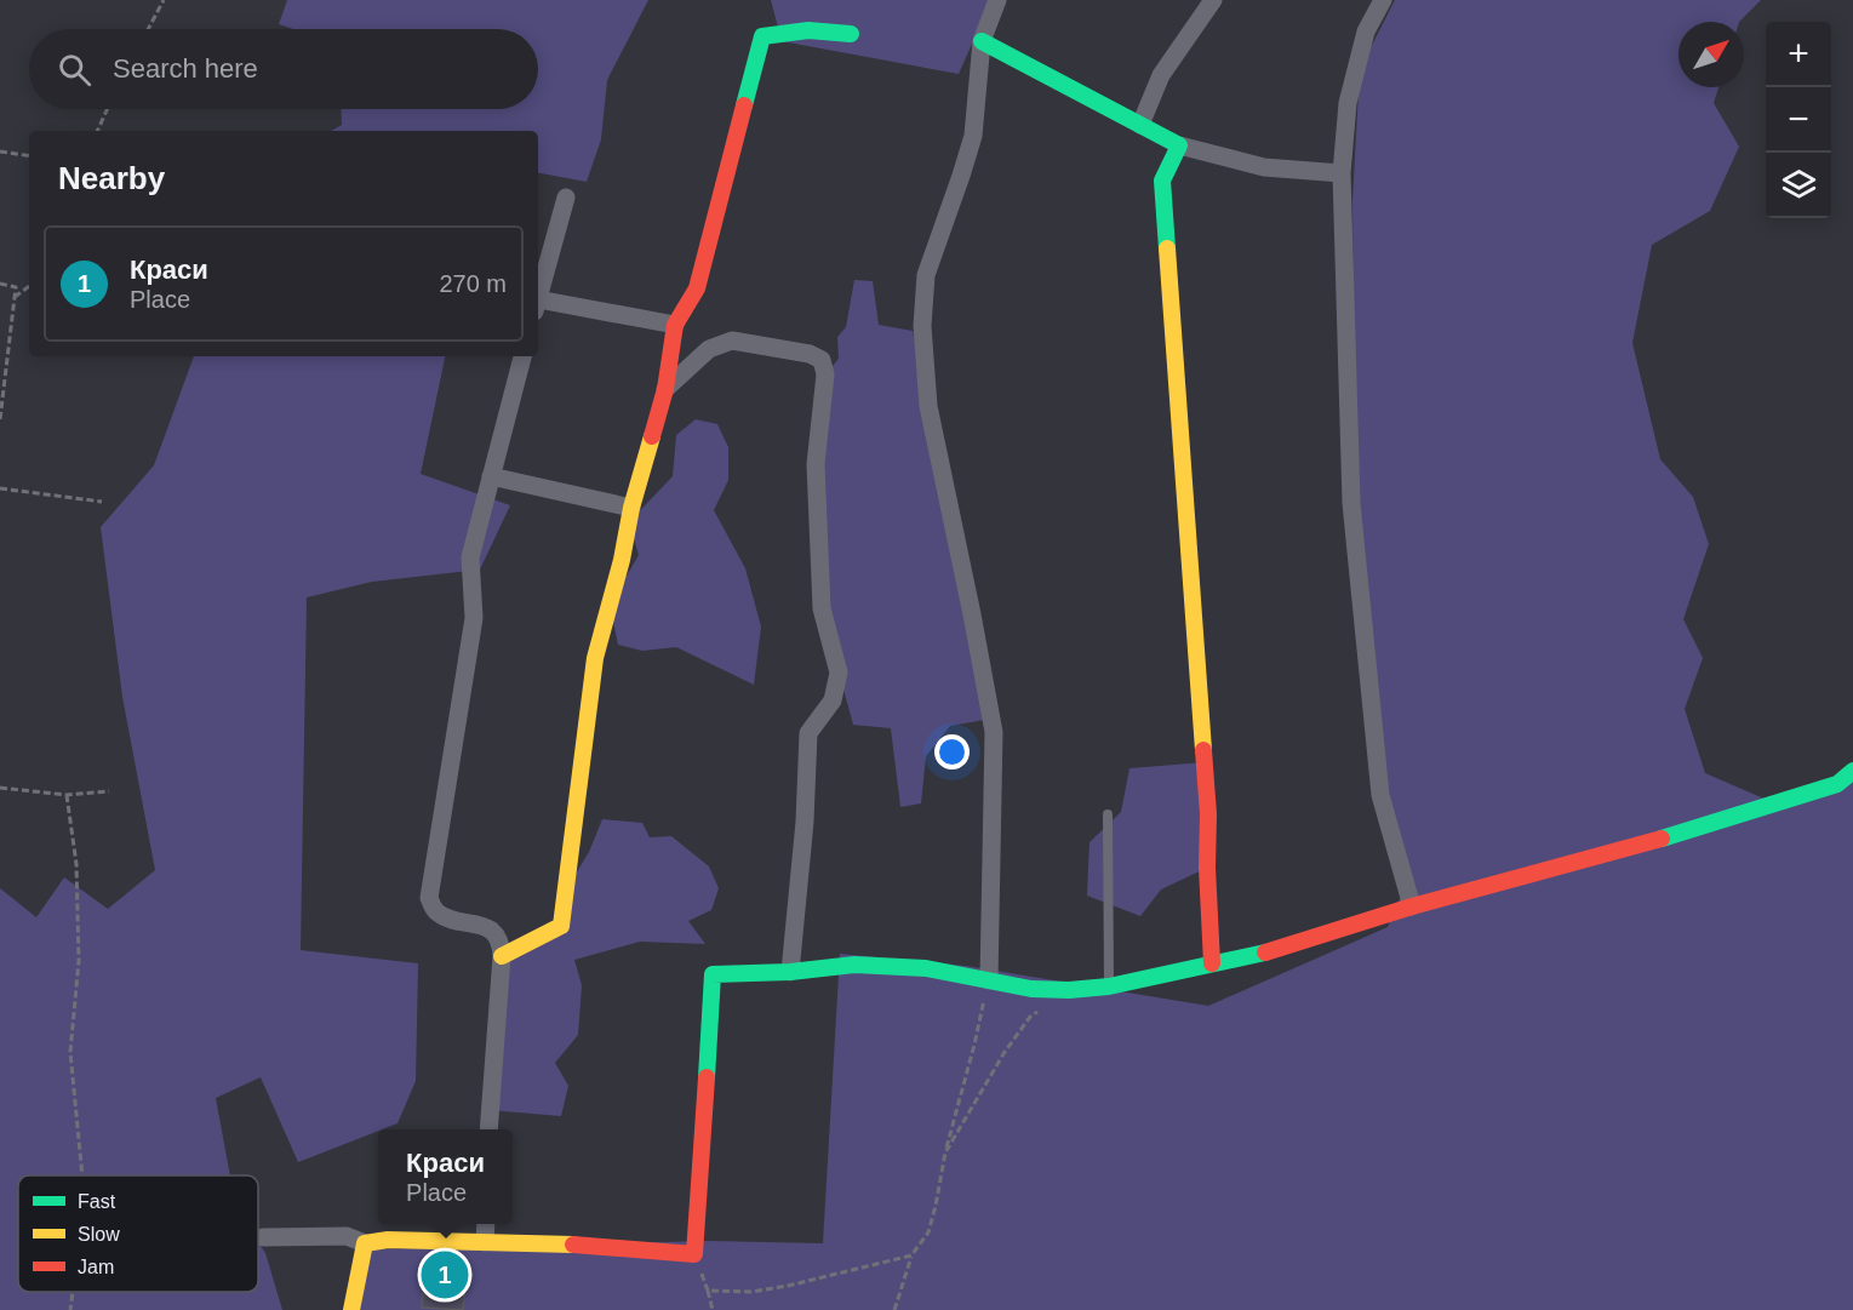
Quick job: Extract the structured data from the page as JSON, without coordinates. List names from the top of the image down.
{
  "legend": ["Fast", "Slow", "Jam"],
  "north": "top right",
  "page": {
    "map_buttons": ["+", "−"],
    "search": "Search here",
    "heading": "Nearby",
    "list": [
      {
        "mark": "1",
        "name": "Краси",
        "note": "Place",
        "value": "270 m"
      }
    ],
    "popup": ["Краси", "Place"],
    "pins": "1"
  }
}
